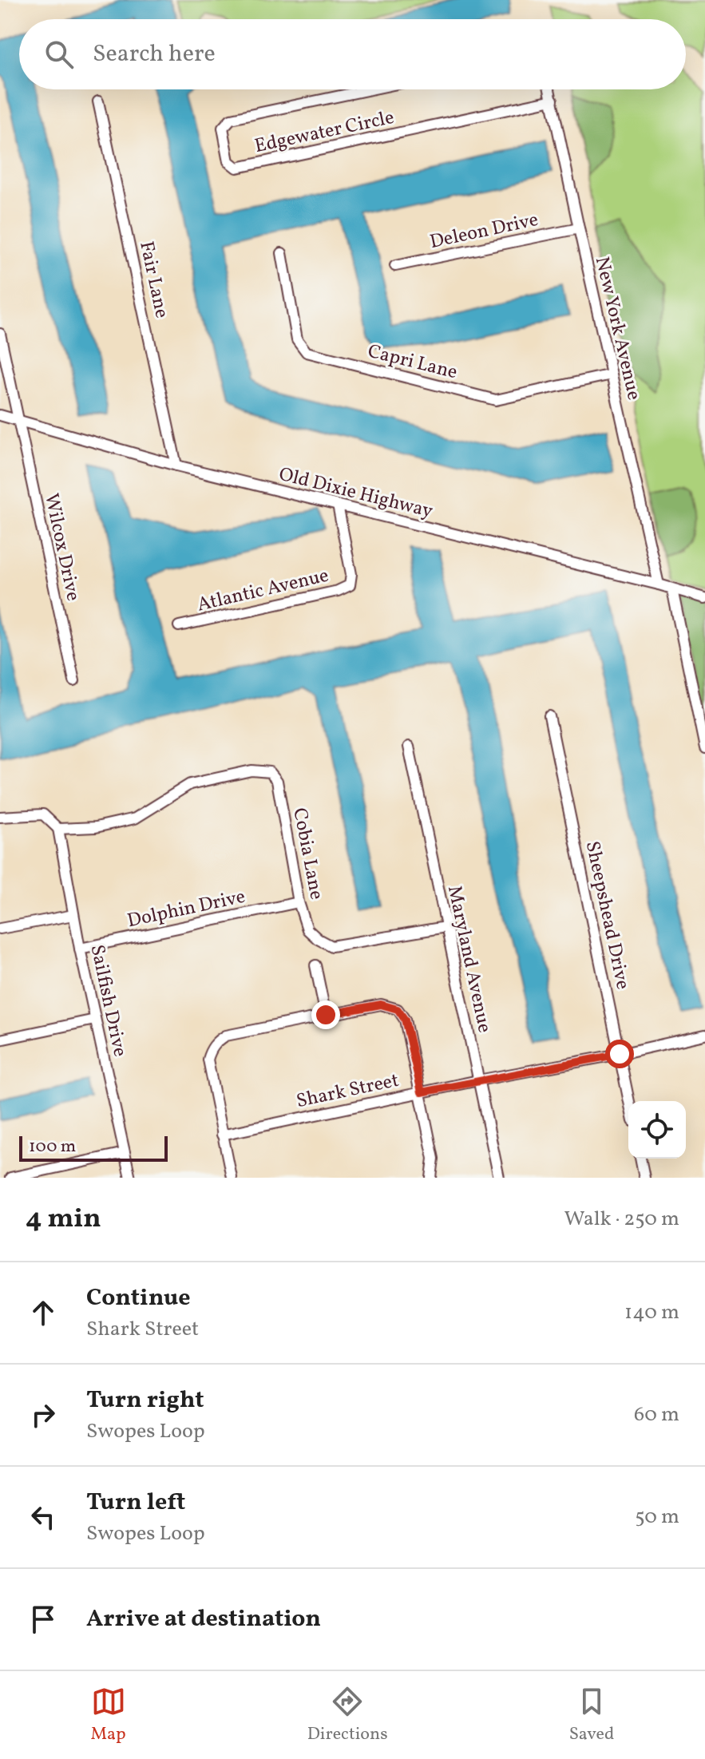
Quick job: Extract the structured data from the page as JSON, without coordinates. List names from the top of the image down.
{
  "streets": {
    "street": [
      "Edgewater Circle",
      "Deleon Drive",
      "Fair Lane",
      "New York Avenue",
      "Capri Lane",
      "Old Dixie Highway",
      "Wilcox Drive",
      "Atlantic Avenue",
      "Cobia Lane",
      "Dolphin Drive",
      "Sheepshead Drive",
      "Maryland Avenue",
      "Sailfish Drive",
      "Shark Street"
    ]
  },
  "crossings": [
    ["Edgewater Circle", "New York Avenue"],
    ["Deleon Drive", "New York Avenue"],
    ["Fair Lane", "Old Dixie Highway"],
    ["New York Avenue", "Capri Lane"],
    ["New York Avenue", "Old Dixie Highway"],
    ["Old Dixie Highway", "Wilcox Drive"],
    ["Old Dixie Highway", "Atlantic Avenue"],
    ["Cobia Lane", "Dolphin Drive"],
    ["Cobia Lane", "Maryland Avenue"],
    ["Cobia Lane", "Sailfish Drive"],
    ["Dolphin Drive", "Sailfish Drive"],
    ["Sheepshead Drive", "Shark Street"],
    ["Maryland Avenue", "Shark Street"]
  ],
  "scale_bar": "100 m",
  "page": {
    "search": "Search here",
    "scale": "100 m",
    "heading": ["4 min", "Walk · 250 m"],
    "list": [
      ["Continue", "Shark Street", "140 m"],
      ["Turn right", "Swopes Loop", "60 m"],
      ["Turn left", "Swopes Loop", "50 m"],
      "Arrive at destination"
    ],
    "nav": ["Map", "Directions", "Saved"]
  }
}
